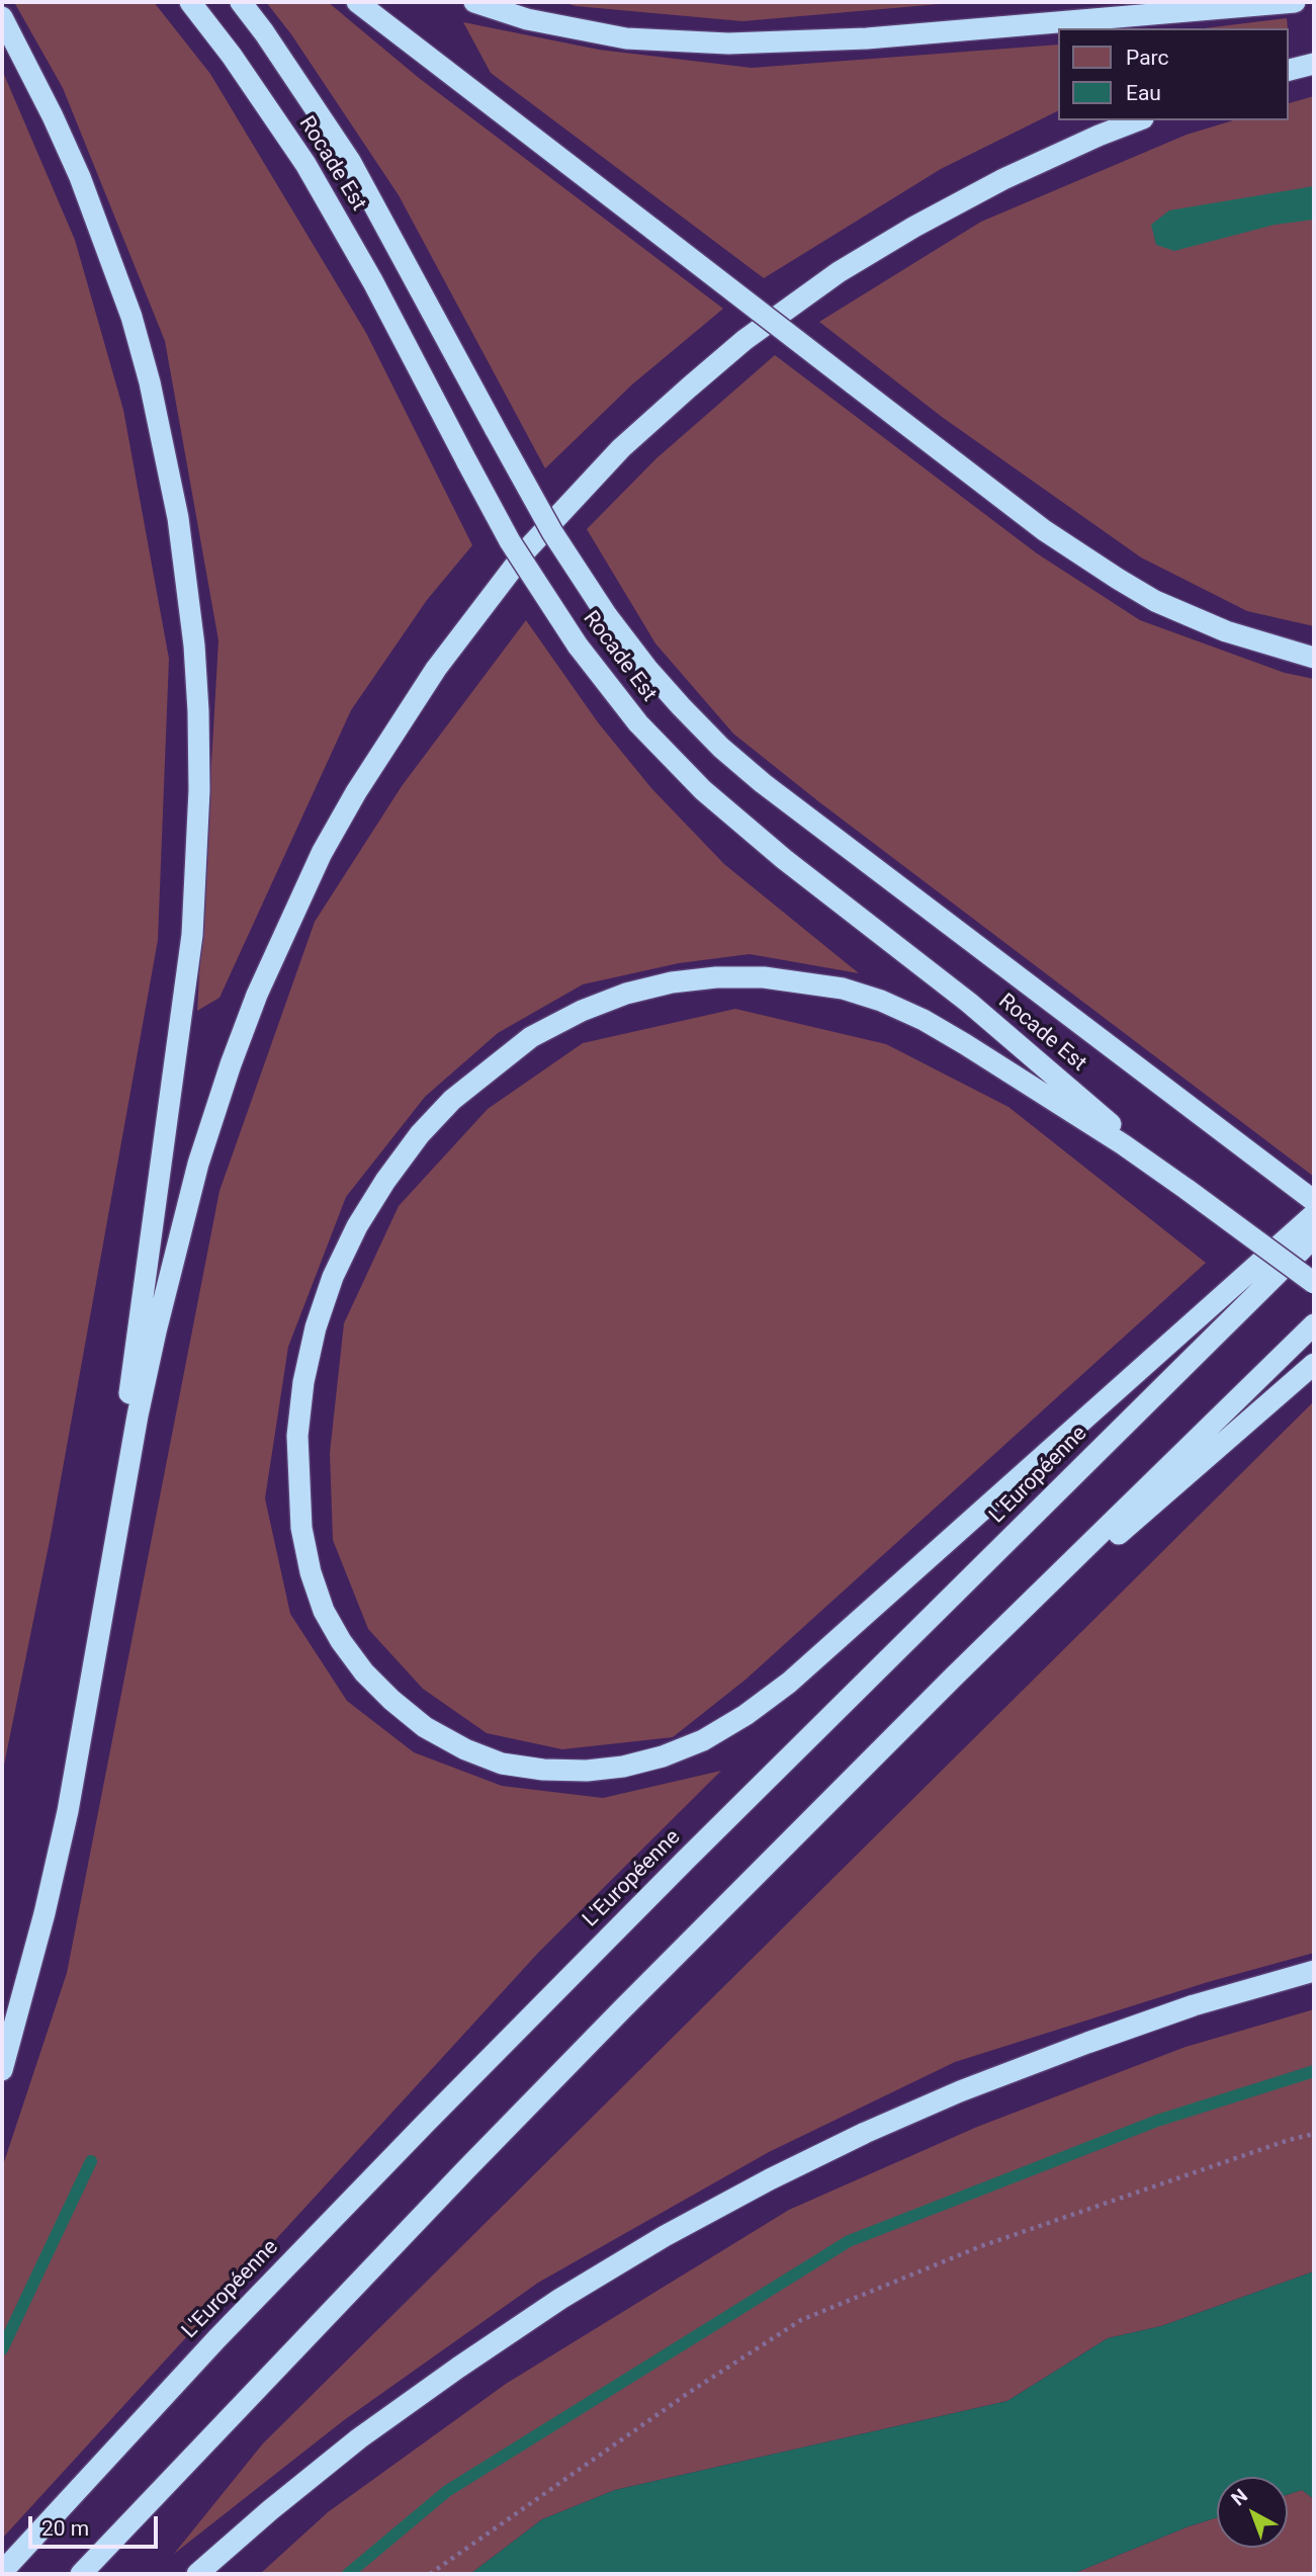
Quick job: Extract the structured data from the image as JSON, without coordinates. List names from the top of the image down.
{
  "streets": {
    "highway": ["Rocade Est", "L'Européenne"]
  },
  "legend": ["Parc", "Eau"],
  "scale_bar": "20 m",
  "north": "top left"
}
